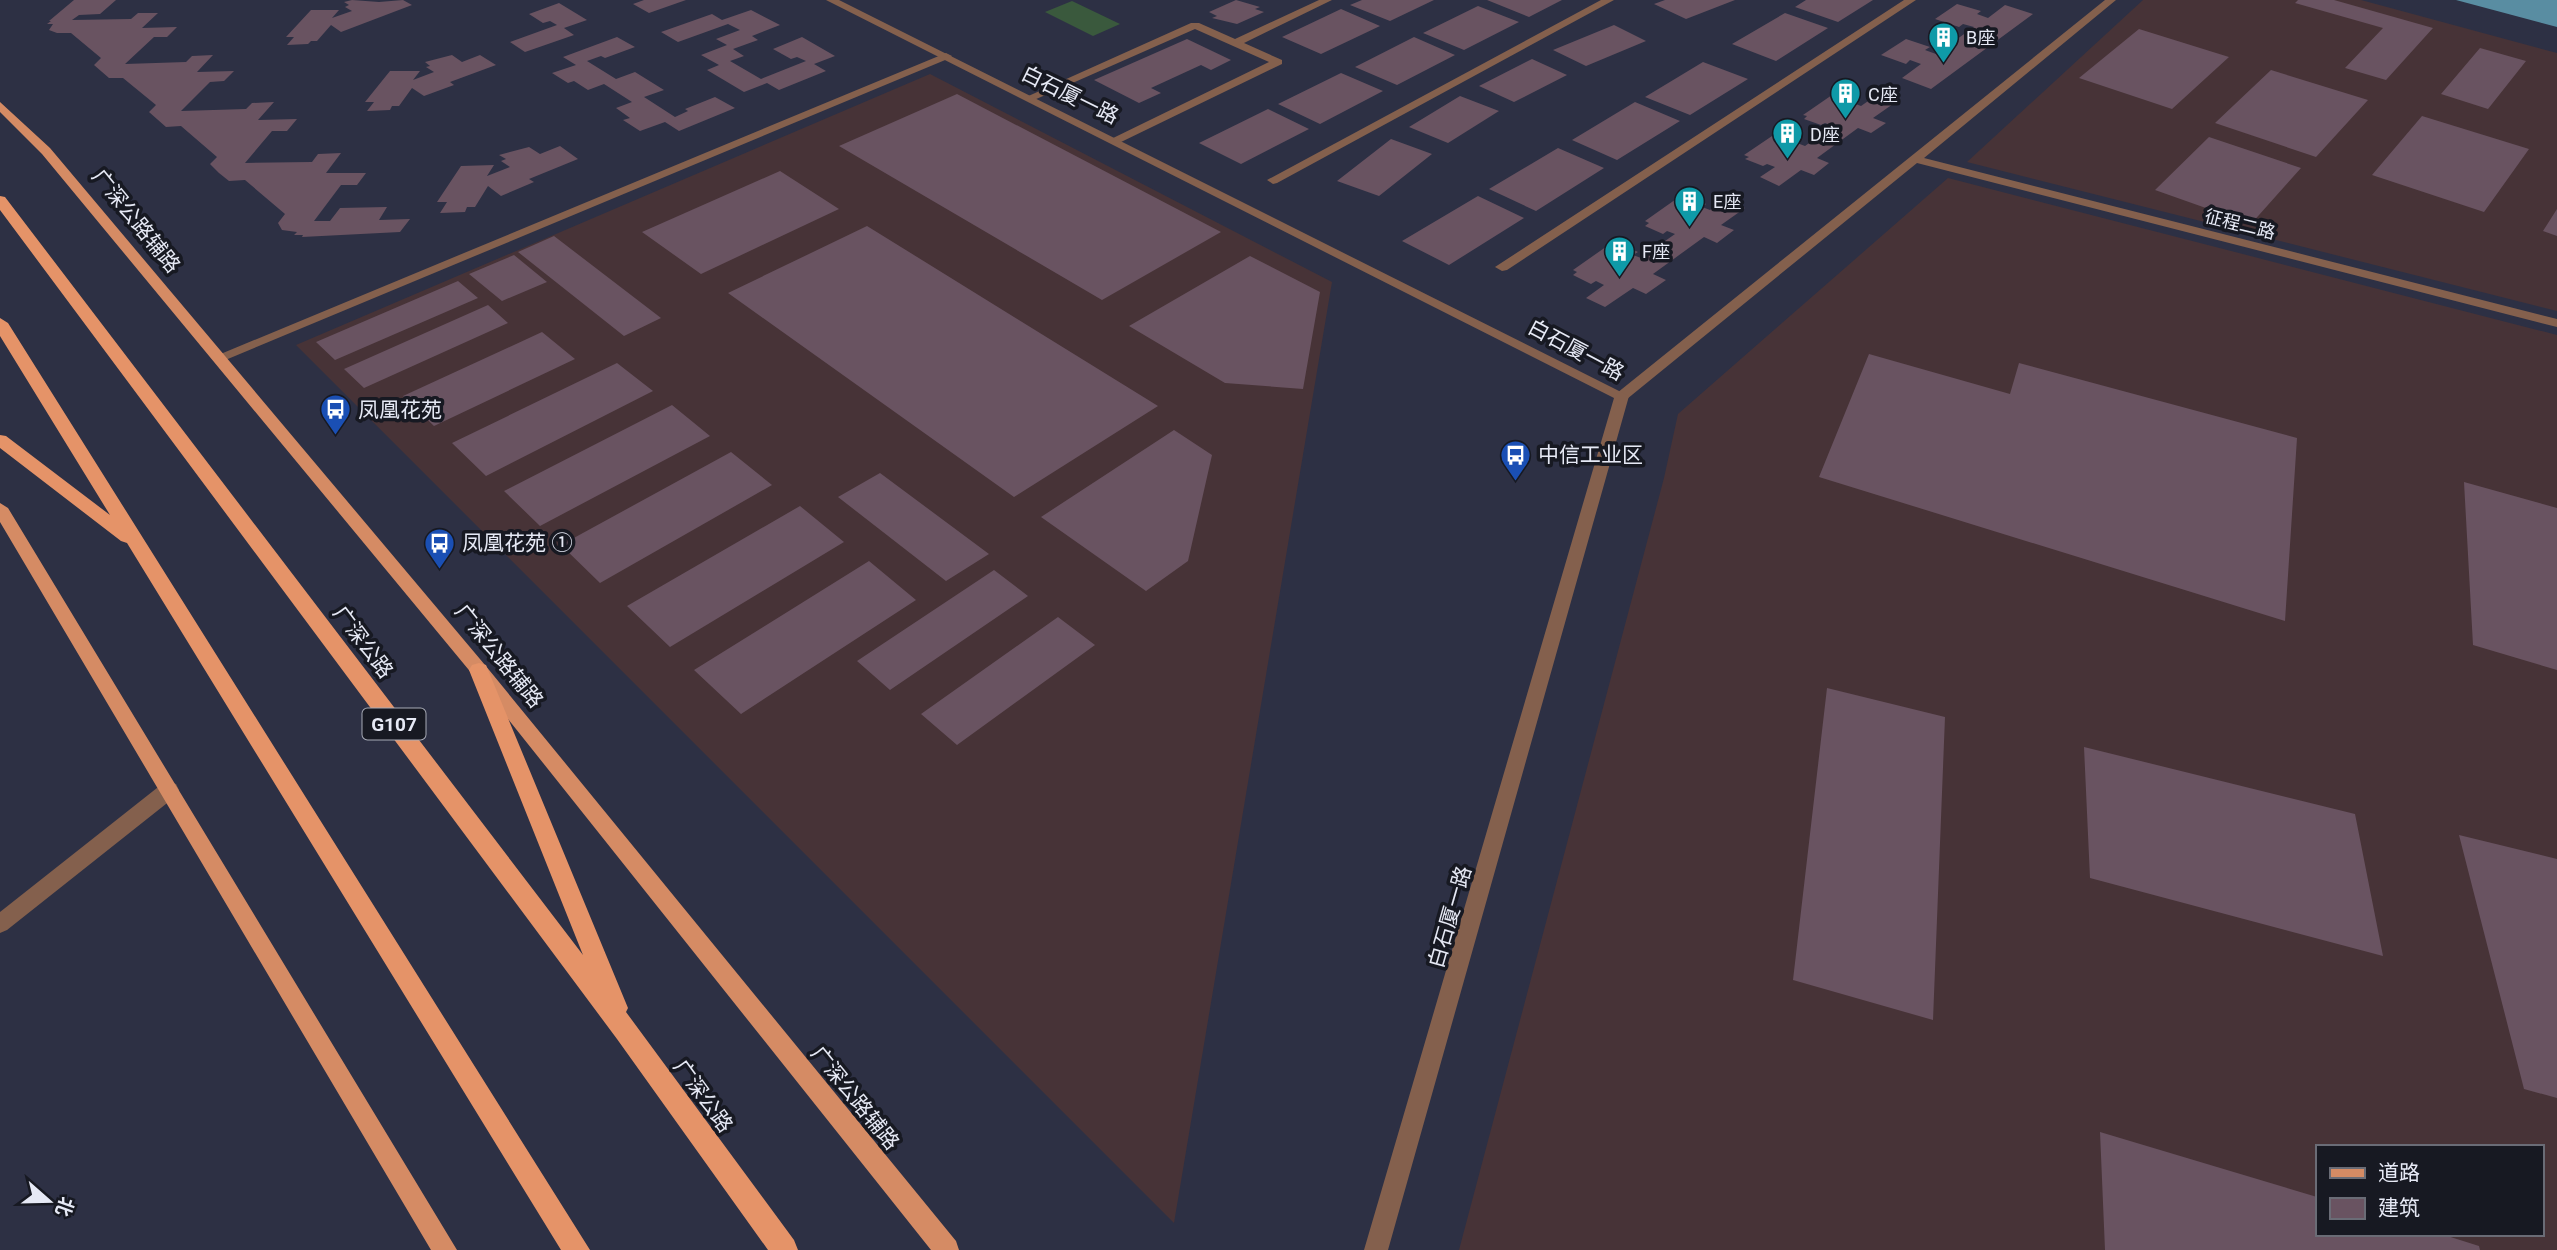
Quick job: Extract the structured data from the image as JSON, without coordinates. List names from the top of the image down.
{
  "streets": {
    "highway": ["广深公路", "G107"],
    "main road": ["广深公路辅路"],
    "street": ["白石厦一路", "征程二路"]
  },
  "places": {
    "building": [
      "B座",
      "C座",
      "D座",
      "E座",
      "F座"
    ],
    "bus stop": ["凤凰花苑", "中信工业区", "凤凰花苑 ①"]
  },
  "legend": ["道路", "建筑"],
  "north": "right"
}
